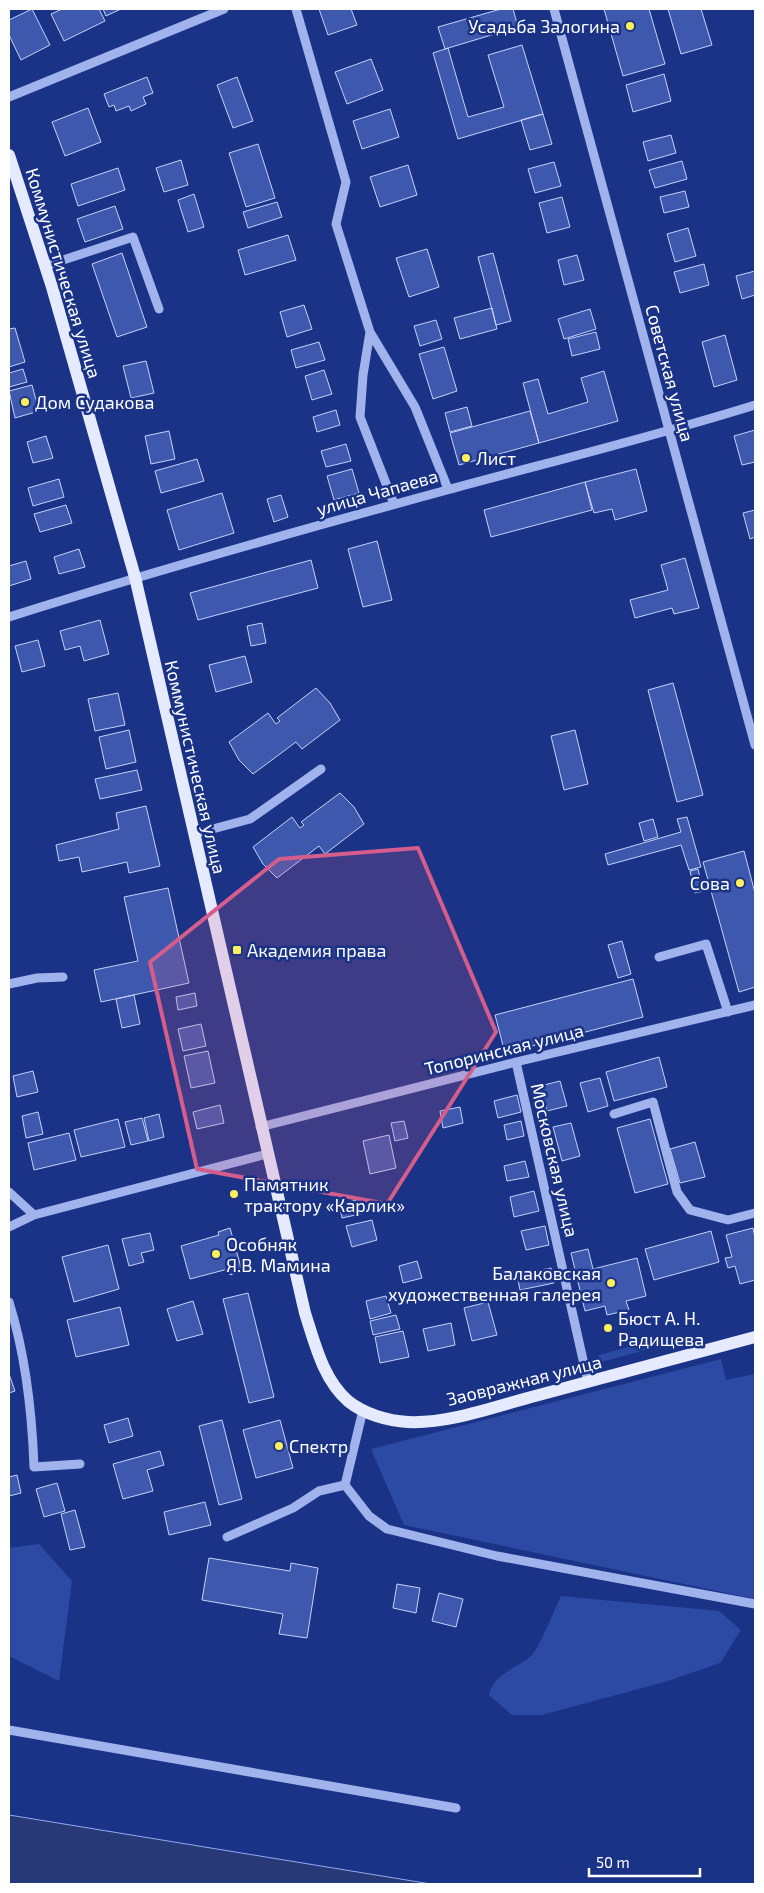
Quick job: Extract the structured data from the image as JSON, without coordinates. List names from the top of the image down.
{
  "streets": {
    "main road": ["Коммунистическая улица", "Заовражная улица"],
    "street": [
      "Советская улица",
      "улица Чапаева",
      "Топоринская улица",
      "Московская улица"
    ]
  },
  "crossings": [
    ["Коммунистическая улица", "улица Чапаева"],
    ["Коммунистическая улица", "Топоринская улица"],
    ["Коммунистическая улица", "Заовражная улица"],
    ["Советская улица", "улица Чапаева"],
    ["Топоринская улица", "Московская улица"],
    ["Московская улица", "Заовражная улица"]
  ],
  "places": {
    "other": [
      "Усадьба Залогина",
      "Дом Судакова",
      "Лист",
      "Сова",
      "Памятник трактору «Карлик»",
      "Особняк Я.В. Мамина",
      "Балаковская художественная галерея",
      "Бюст А. Н. Радищева",
      "Спектр"
    ],
    "transit": ["Академия права"]
  },
  "scale_bar": "50 m"
}
